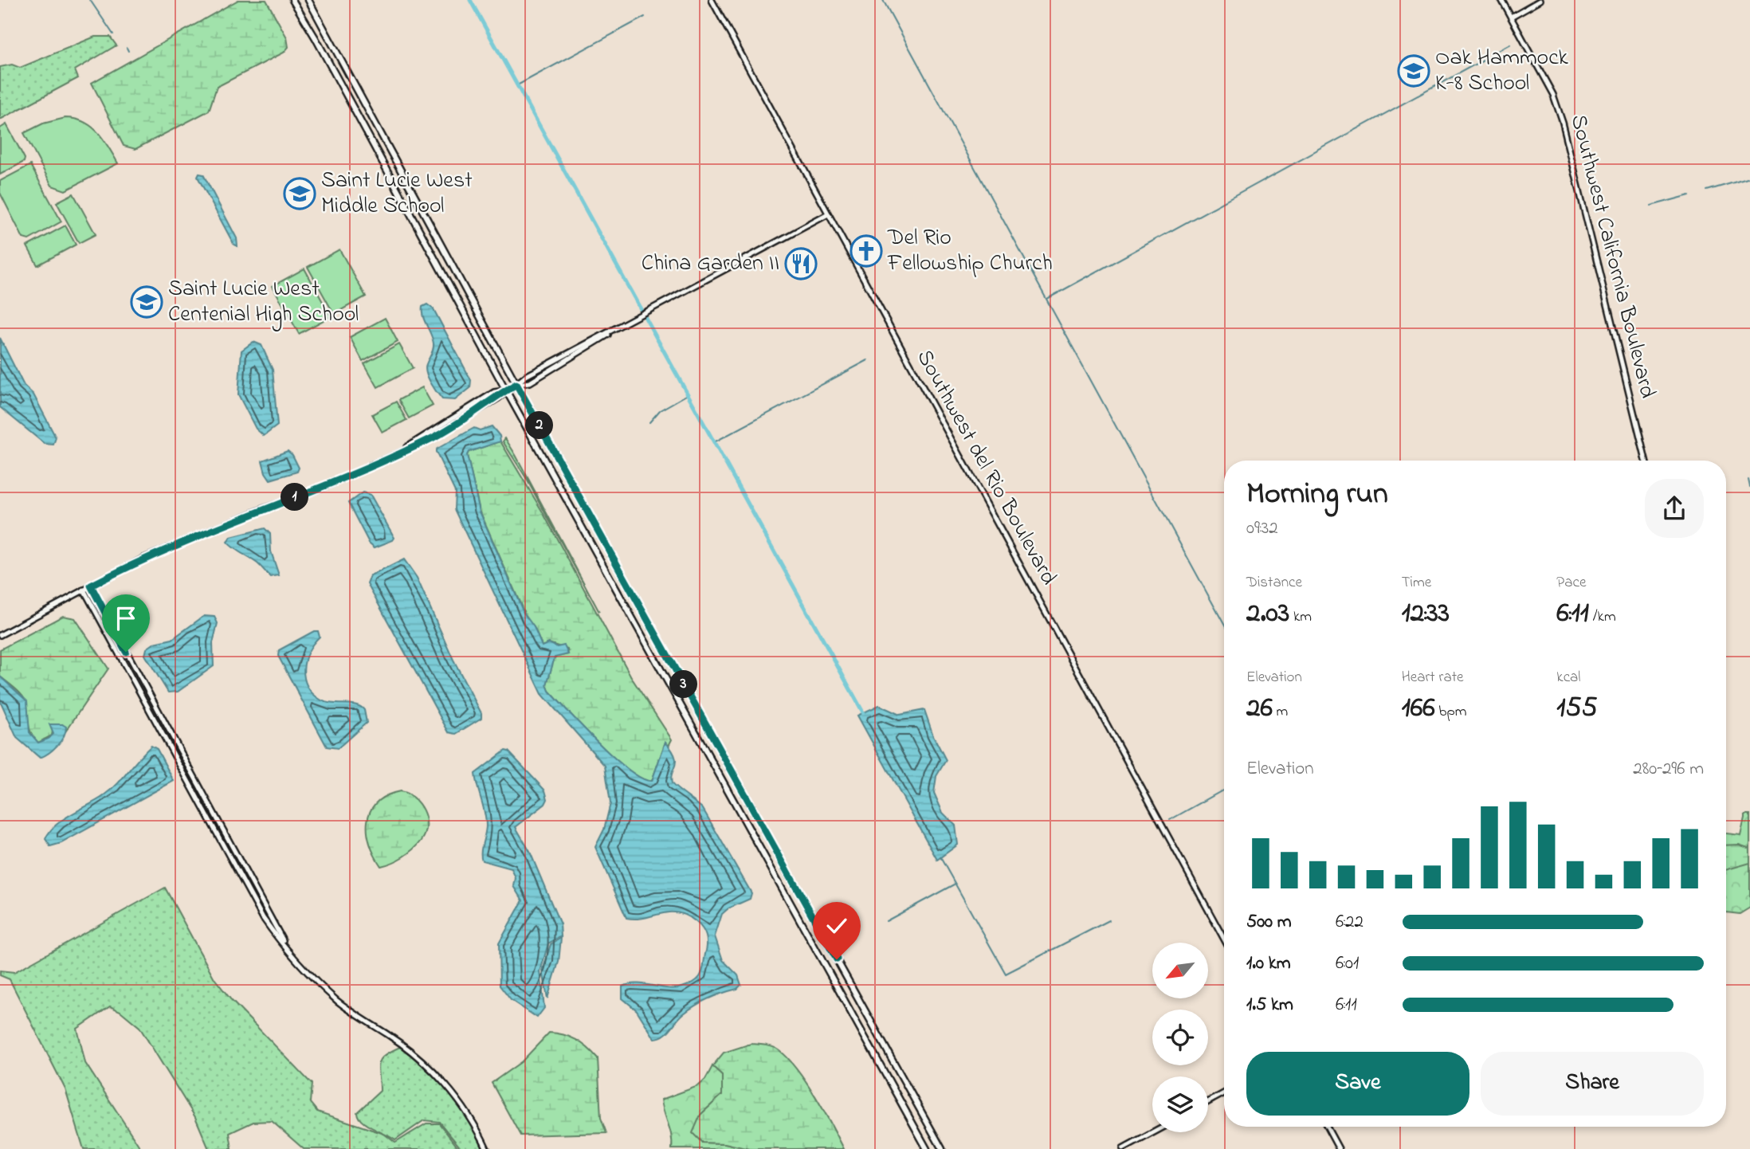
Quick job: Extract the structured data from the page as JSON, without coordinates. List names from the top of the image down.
{
  "streets": {
    "street": ["Southwest California Boulevard", "Southwest del Rio Boulevard"]
  },
  "places": {
    "school or university": ["Oak Hammock K-8 School", "Saint Lucie West Middle School", "Saint Lucie West Centenial High School"],
    "church": ["Del Rio Fellowship Church"],
    "restaurant": ["China Garden II"]
  },
  "north": "bottom left",
  "page": {
    "pins": ["2", "1", "3"],
    "heading": ["Morning run", "09:32"],
    "stats": [
      ["Distance", "2.03 km"],
      ["Time", "12:33"],
      ["Pace", "6:11 /km"],
      ["Elevation", "26 m"],
      ["Heart rate", "166 bpm"],
      ["kcal", "155"]
    ],
    "chart": ["Elevation", "280–296 m"],
    "list": [
      {
        "name": "500 m",
        "note": "6:22"
      },
      {
        "name": "1.0 km",
        "note": "6:01"
      },
      {
        "name": "1.5 km",
        "note": "6:11"
      }
    ],
    "buttons": ["Save", "Share"]
  }
}
